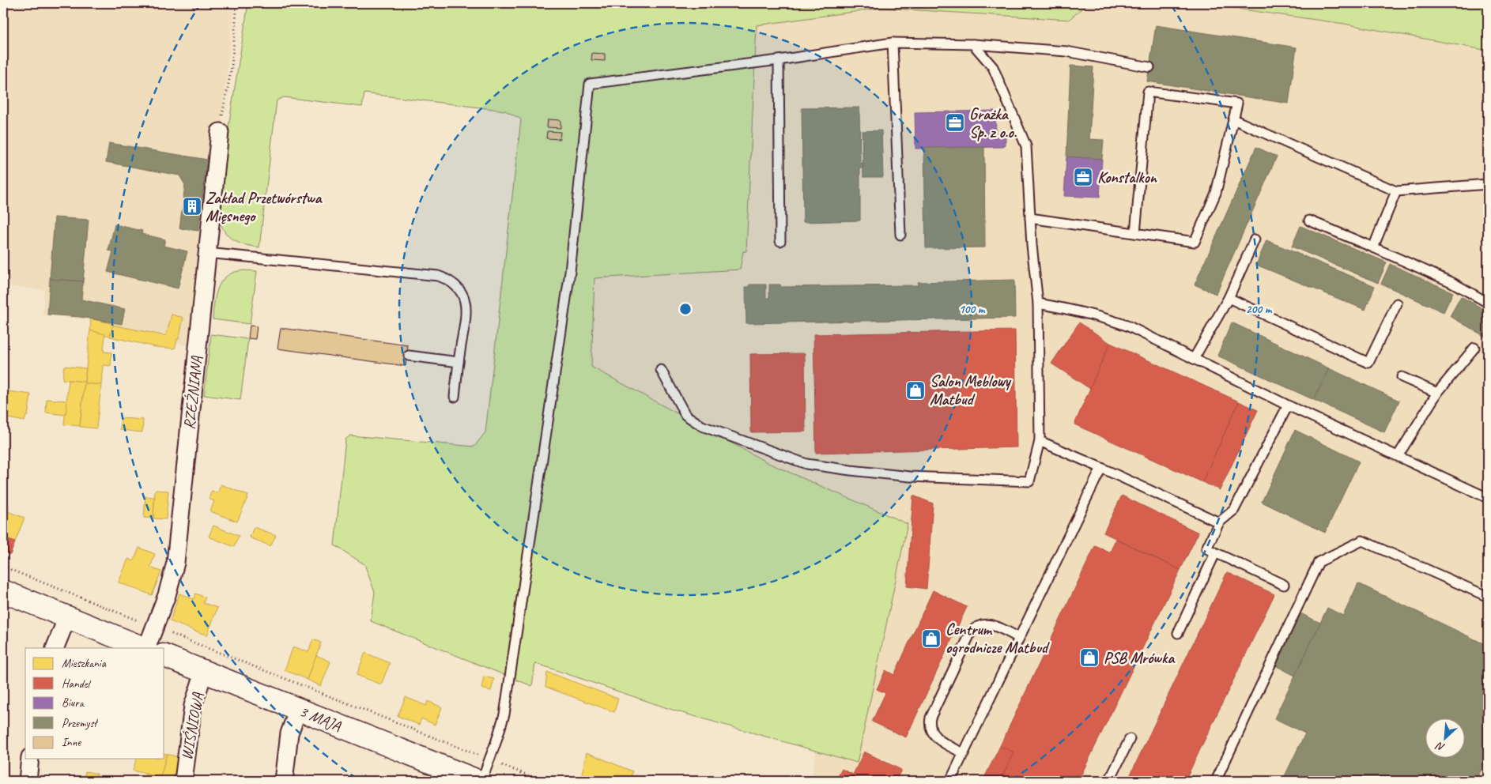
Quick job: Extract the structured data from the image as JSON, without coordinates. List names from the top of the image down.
{
  "streets": {
    "street": ["RZEŹNIANA", "3 MAJA", "WIŚNIOWA"]
  },
  "crossings": [
    ["3 MAJA", "WIŚNIOWA"]
  ],
  "places": {
    "office": ["Grażka Sp. z o.o.", "Konstalkon"],
    "building": ["Zakład Przetwórstwa Mięsnego"],
    "shop": ["Salon Meblowy Matbud", "Centrum ogrodnicze Matbud", "PSB Mrówka"]
  },
  "legend": [
    "Mieszkania",
    "Handel",
    "Biura",
    "Przemysł",
    "Inne"
  ],
  "north": "bottom left",
  "rings": ["100 m", "200 m"]
}
